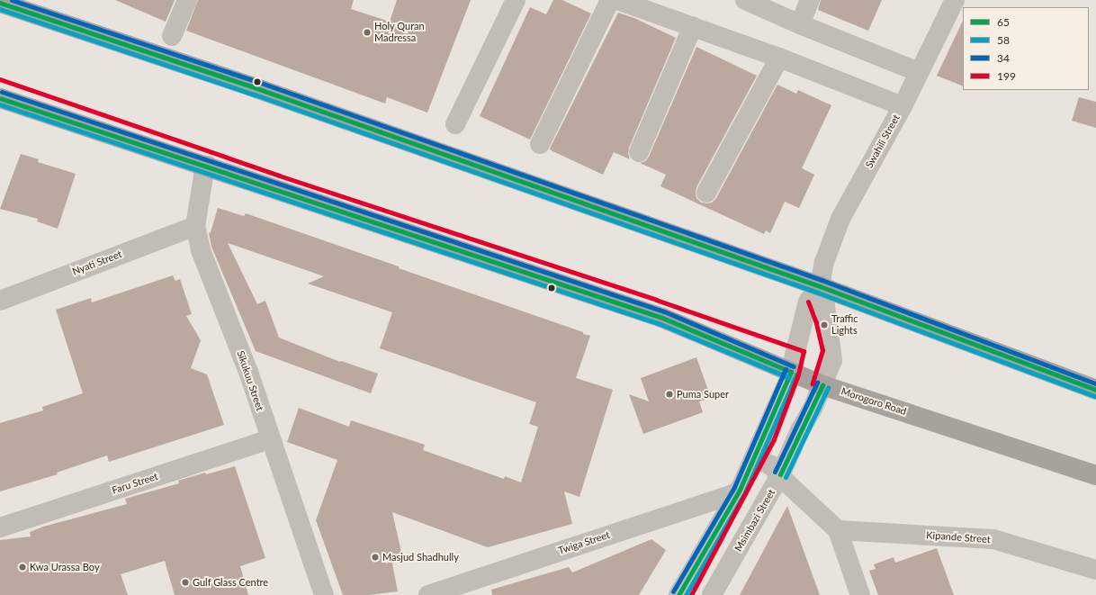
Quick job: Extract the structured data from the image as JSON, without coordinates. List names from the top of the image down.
{
  "streets": {
    "highway": ["Morogoro Road"],
    "street": [
      "Swahili Street",
      "Nyati Street",
      "Sikukuu Street",
      "Faru Street",
      "Msimbazi Street",
      "Kipande Street",
      "Twiga Street"
    ]
  },
  "crossings": [
    ["Swahili Street", "Msimbazi Street"],
    ["Nyati Street", "Sikukuu Street"],
    ["Sikukuu Street", "Morogoro Road"],
    ["Sikukuu Street", "Faru Street"],
    ["Morogoro Road", "Msimbazi Street"]
  ],
  "places": [
    "Holy Quran Madressa",
    "Traffic Lights",
    "Puma Super",
    "Masjud Shadhully",
    "Kwa Urassa Boy",
    "Gulf Glass Centre"
  ],
  "lines": [
    "transit line 34",
    "transit line 65",
    "transit line 58",
    "transit line 199"
  ],
  "legend": [
    "65",
    "58",
    "34",
    "199"
  ]
}
